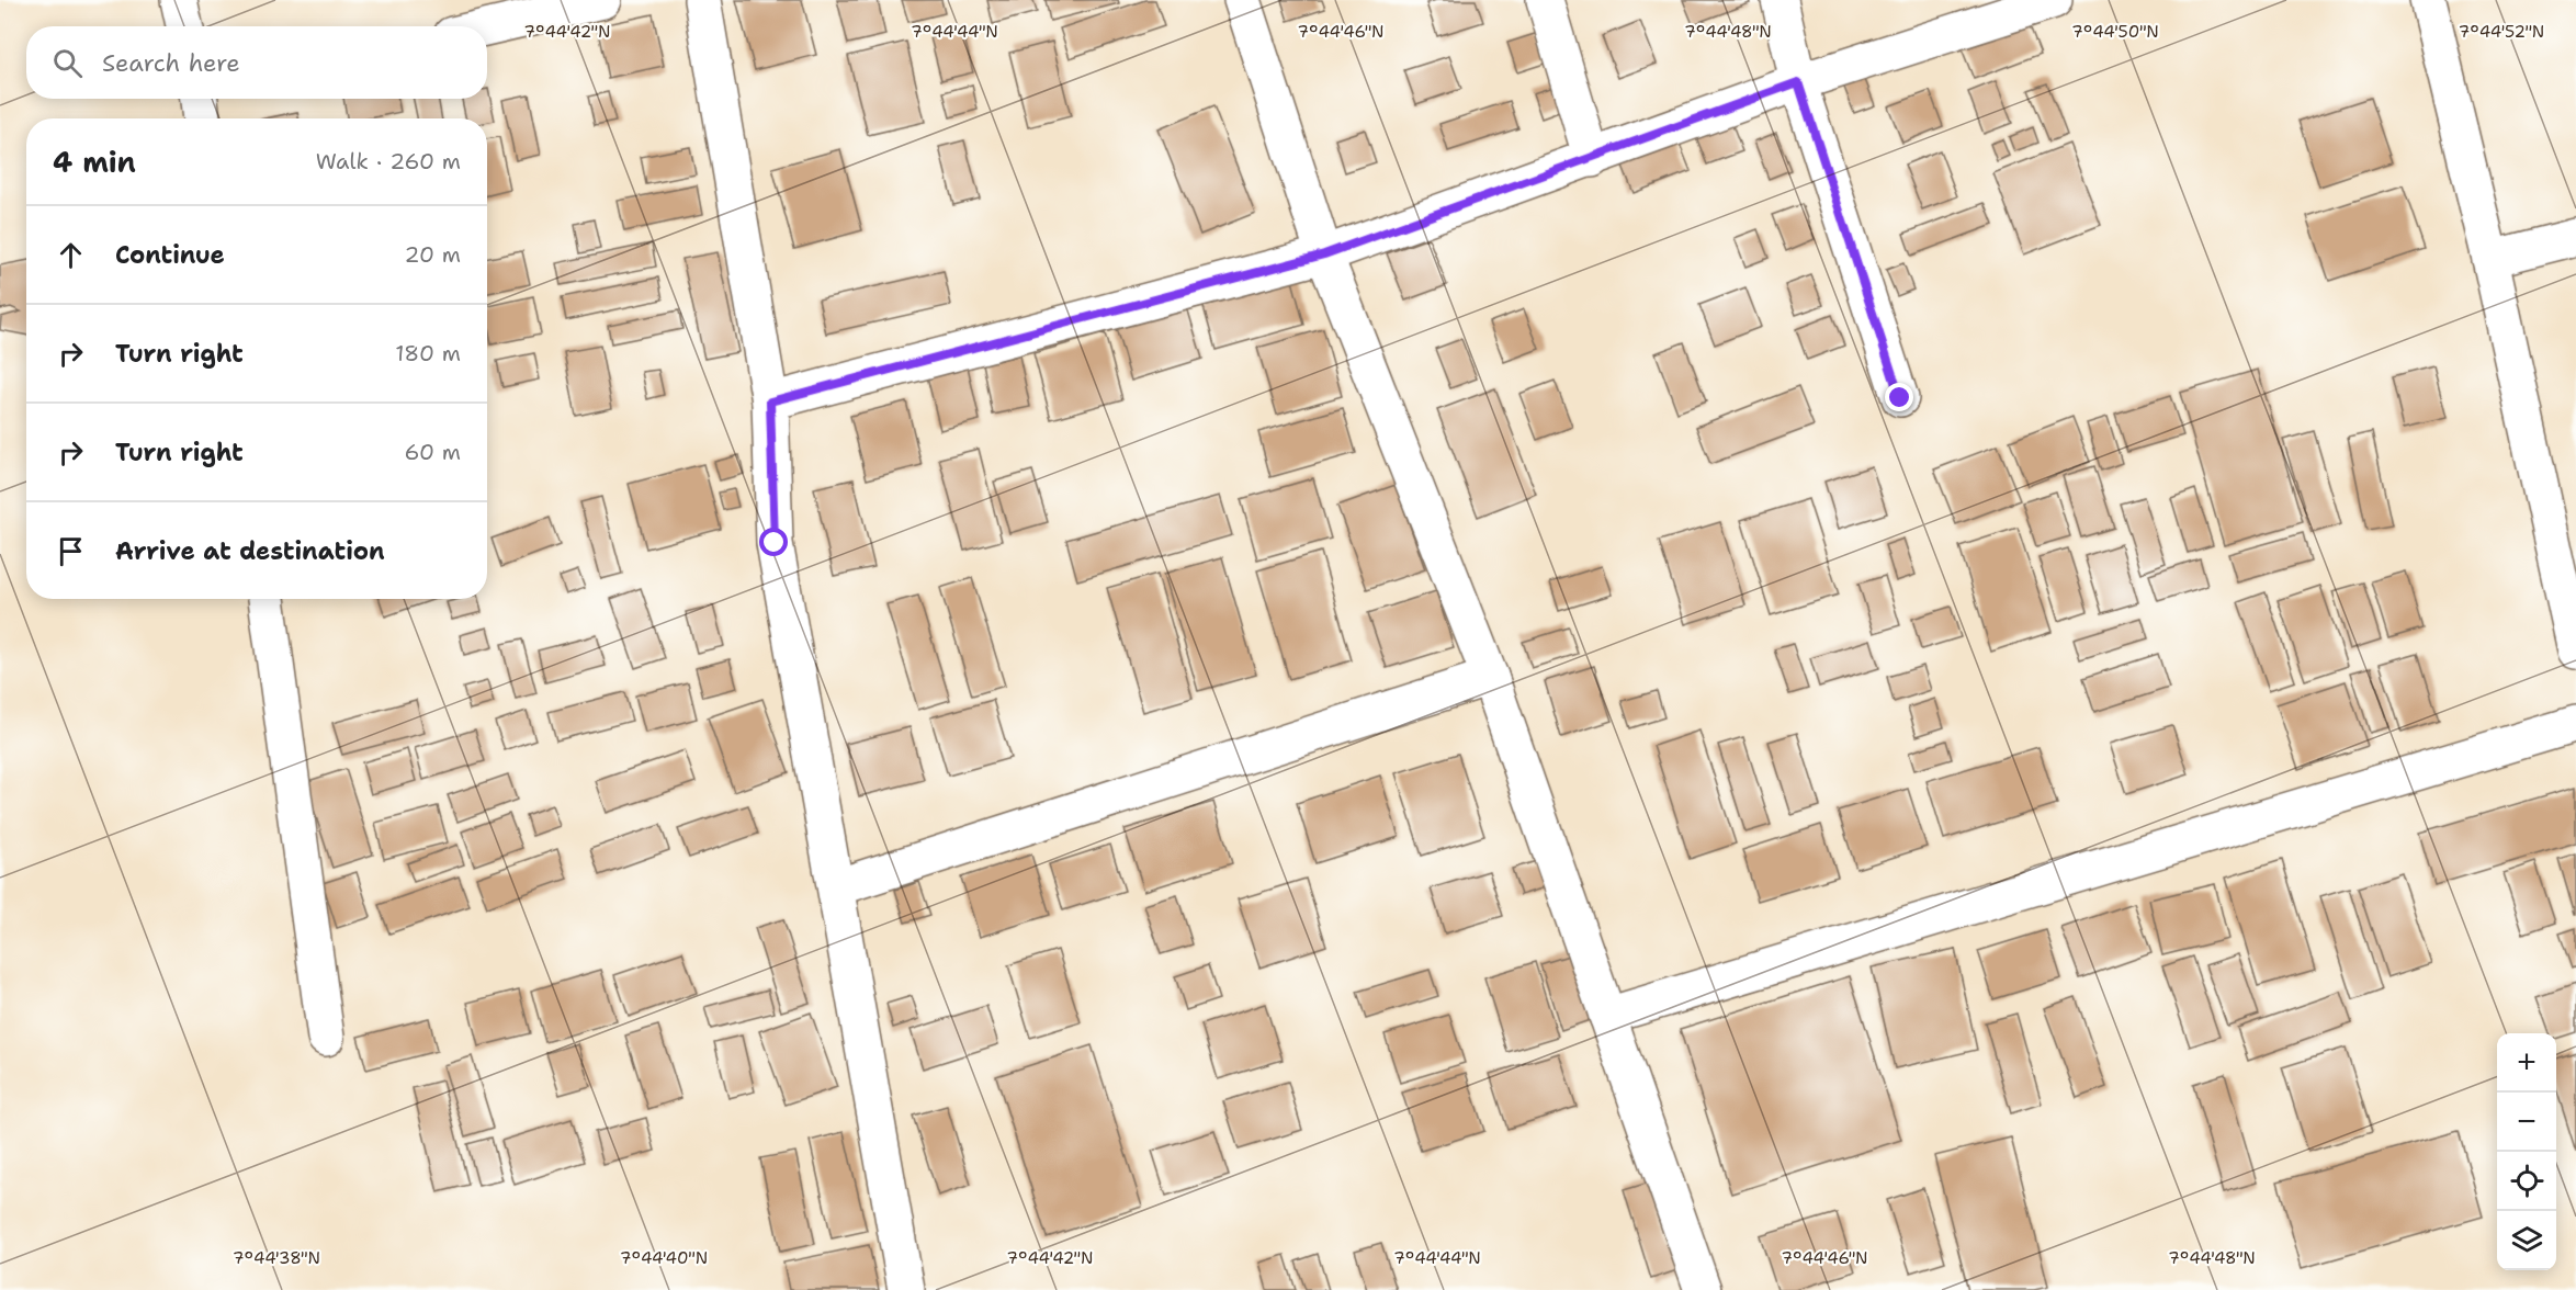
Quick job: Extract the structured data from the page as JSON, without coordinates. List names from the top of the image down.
{
  "page": {
    "search": "Search here",
    "heading": ["4 min", "Walk · 260 m"],
    "list": [
      ["Continue", "20 m"],
      ["Turn right", "180 m"],
      ["Turn right", "60 m"],
      "Arrive at destination"
    ],
    "map_buttons": ["+", "−"]
  },
  "coordinates": [
    "7°44'42\"N",
    "7°44'44\"N",
    "7°44'46\"N",
    "7°44'48\"N",
    "7°44'50\"N",
    "7°44'52\"N",
    "7°44'38\"N",
    "7°44'40\"N"
  ]
}
